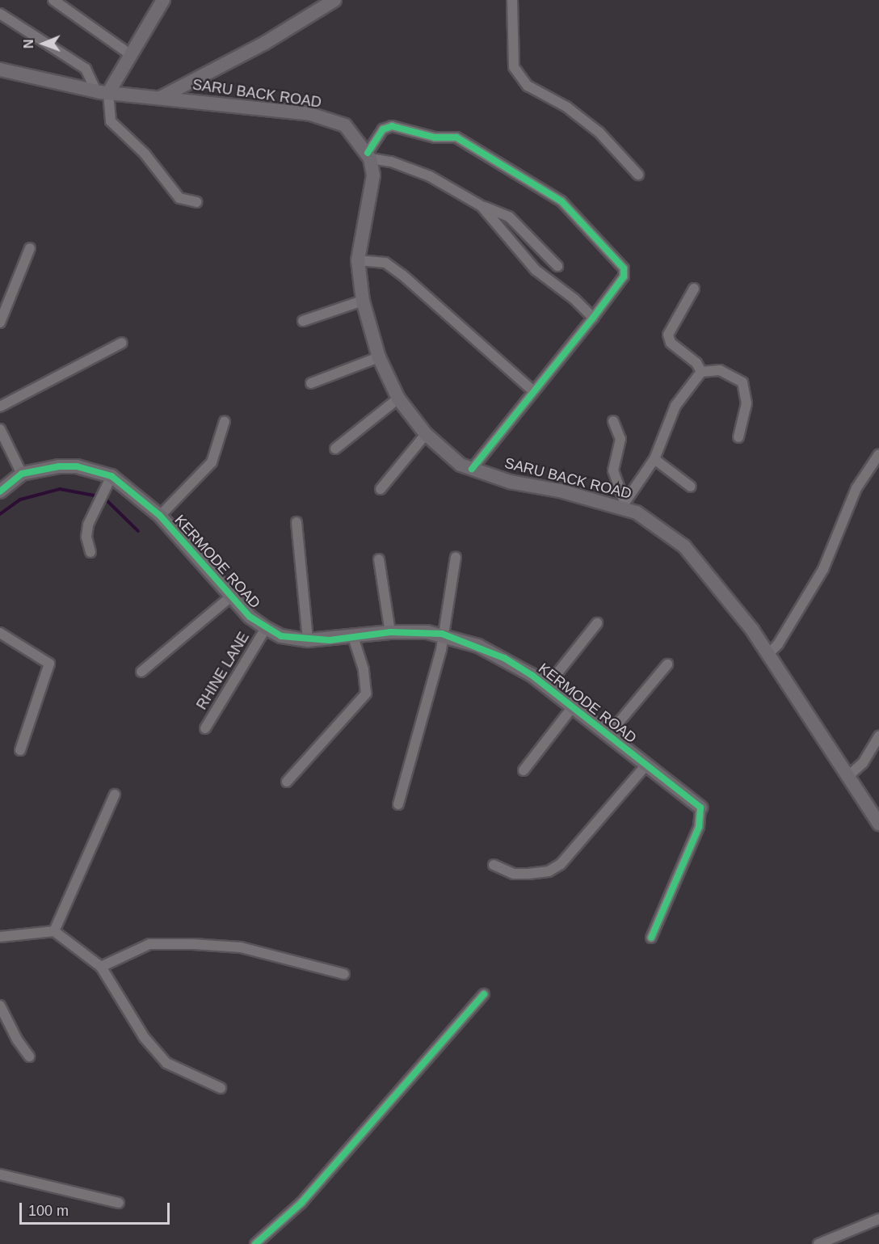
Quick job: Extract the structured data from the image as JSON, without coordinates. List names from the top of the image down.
{
  "streets": {
    "main road": ["SARU BACK ROAD", "KERMODE ROAD"],
    "street": ["RHINE LANE"]
  },
  "crossings": [
    ["KERMODE ROAD", "RHINE LANE"]
  ],
  "scale_bar": "100 m",
  "north": "left"
}
